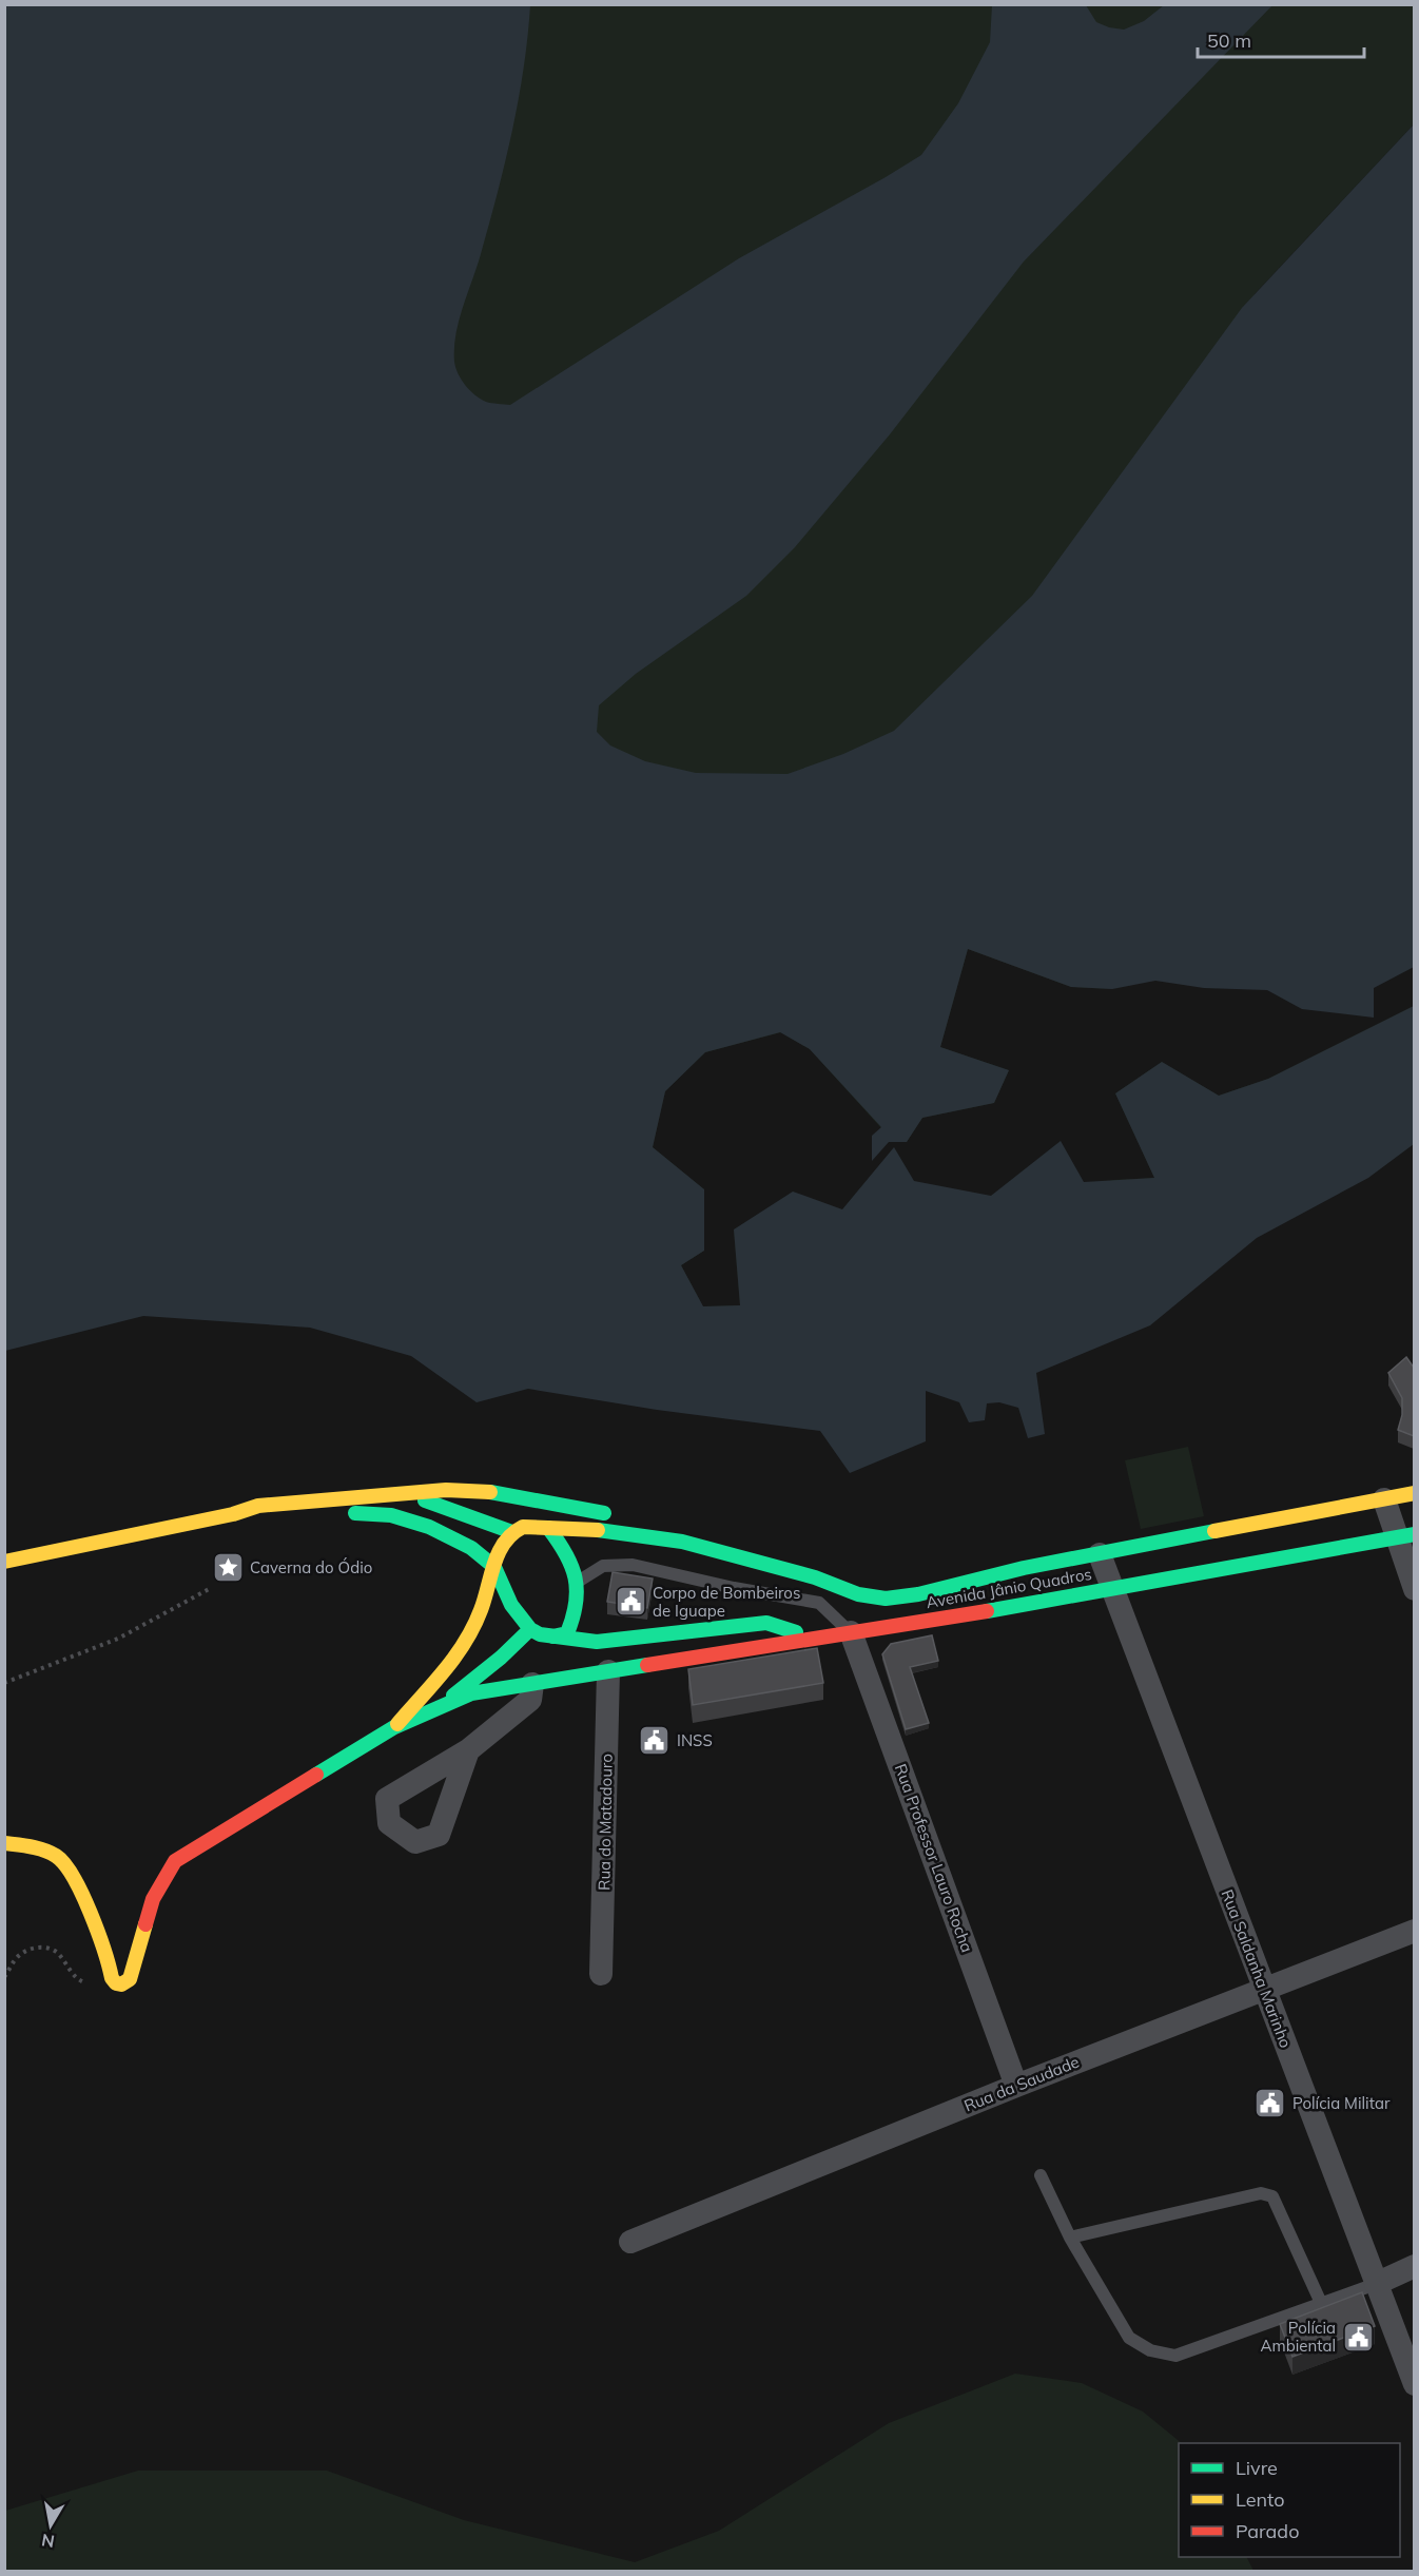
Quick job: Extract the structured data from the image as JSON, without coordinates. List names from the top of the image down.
{
  "streets": {
    "main road": ["Avenida Jânio Quadros"],
    "street": [
      "Rua do Matadouro",
      "Rua Professor Lauro Rocha",
      "Rua Saldanha Marinho",
      "Rua da Saudade"
    ]
  },
  "crossings": [
    ["Avenida Jânio Quadros", "Rua do Matadouro"],
    ["Avenida Jânio Quadros", "Rua Professor Lauro Rocha"],
    ["Avenida Jânio Quadros", "Rua Saldanha Marinho"],
    ["Rua Professor Lauro Rocha", "Rua da Saudade"],
    ["Rua Saldanha Marinho", "Rua da Saudade"]
  ],
  "places": {
    "place": ["Caverna do Ódio"],
    "public building": [
      "Corpo de Bombeiros de Iguape",
      "INSS",
      "Polícia Militar",
      "Polícia Ambiental"
    ]
  },
  "legend": ["Livre", "Lento", "Parado"],
  "scale_bar": "50 m",
  "north": "bottom"
}
